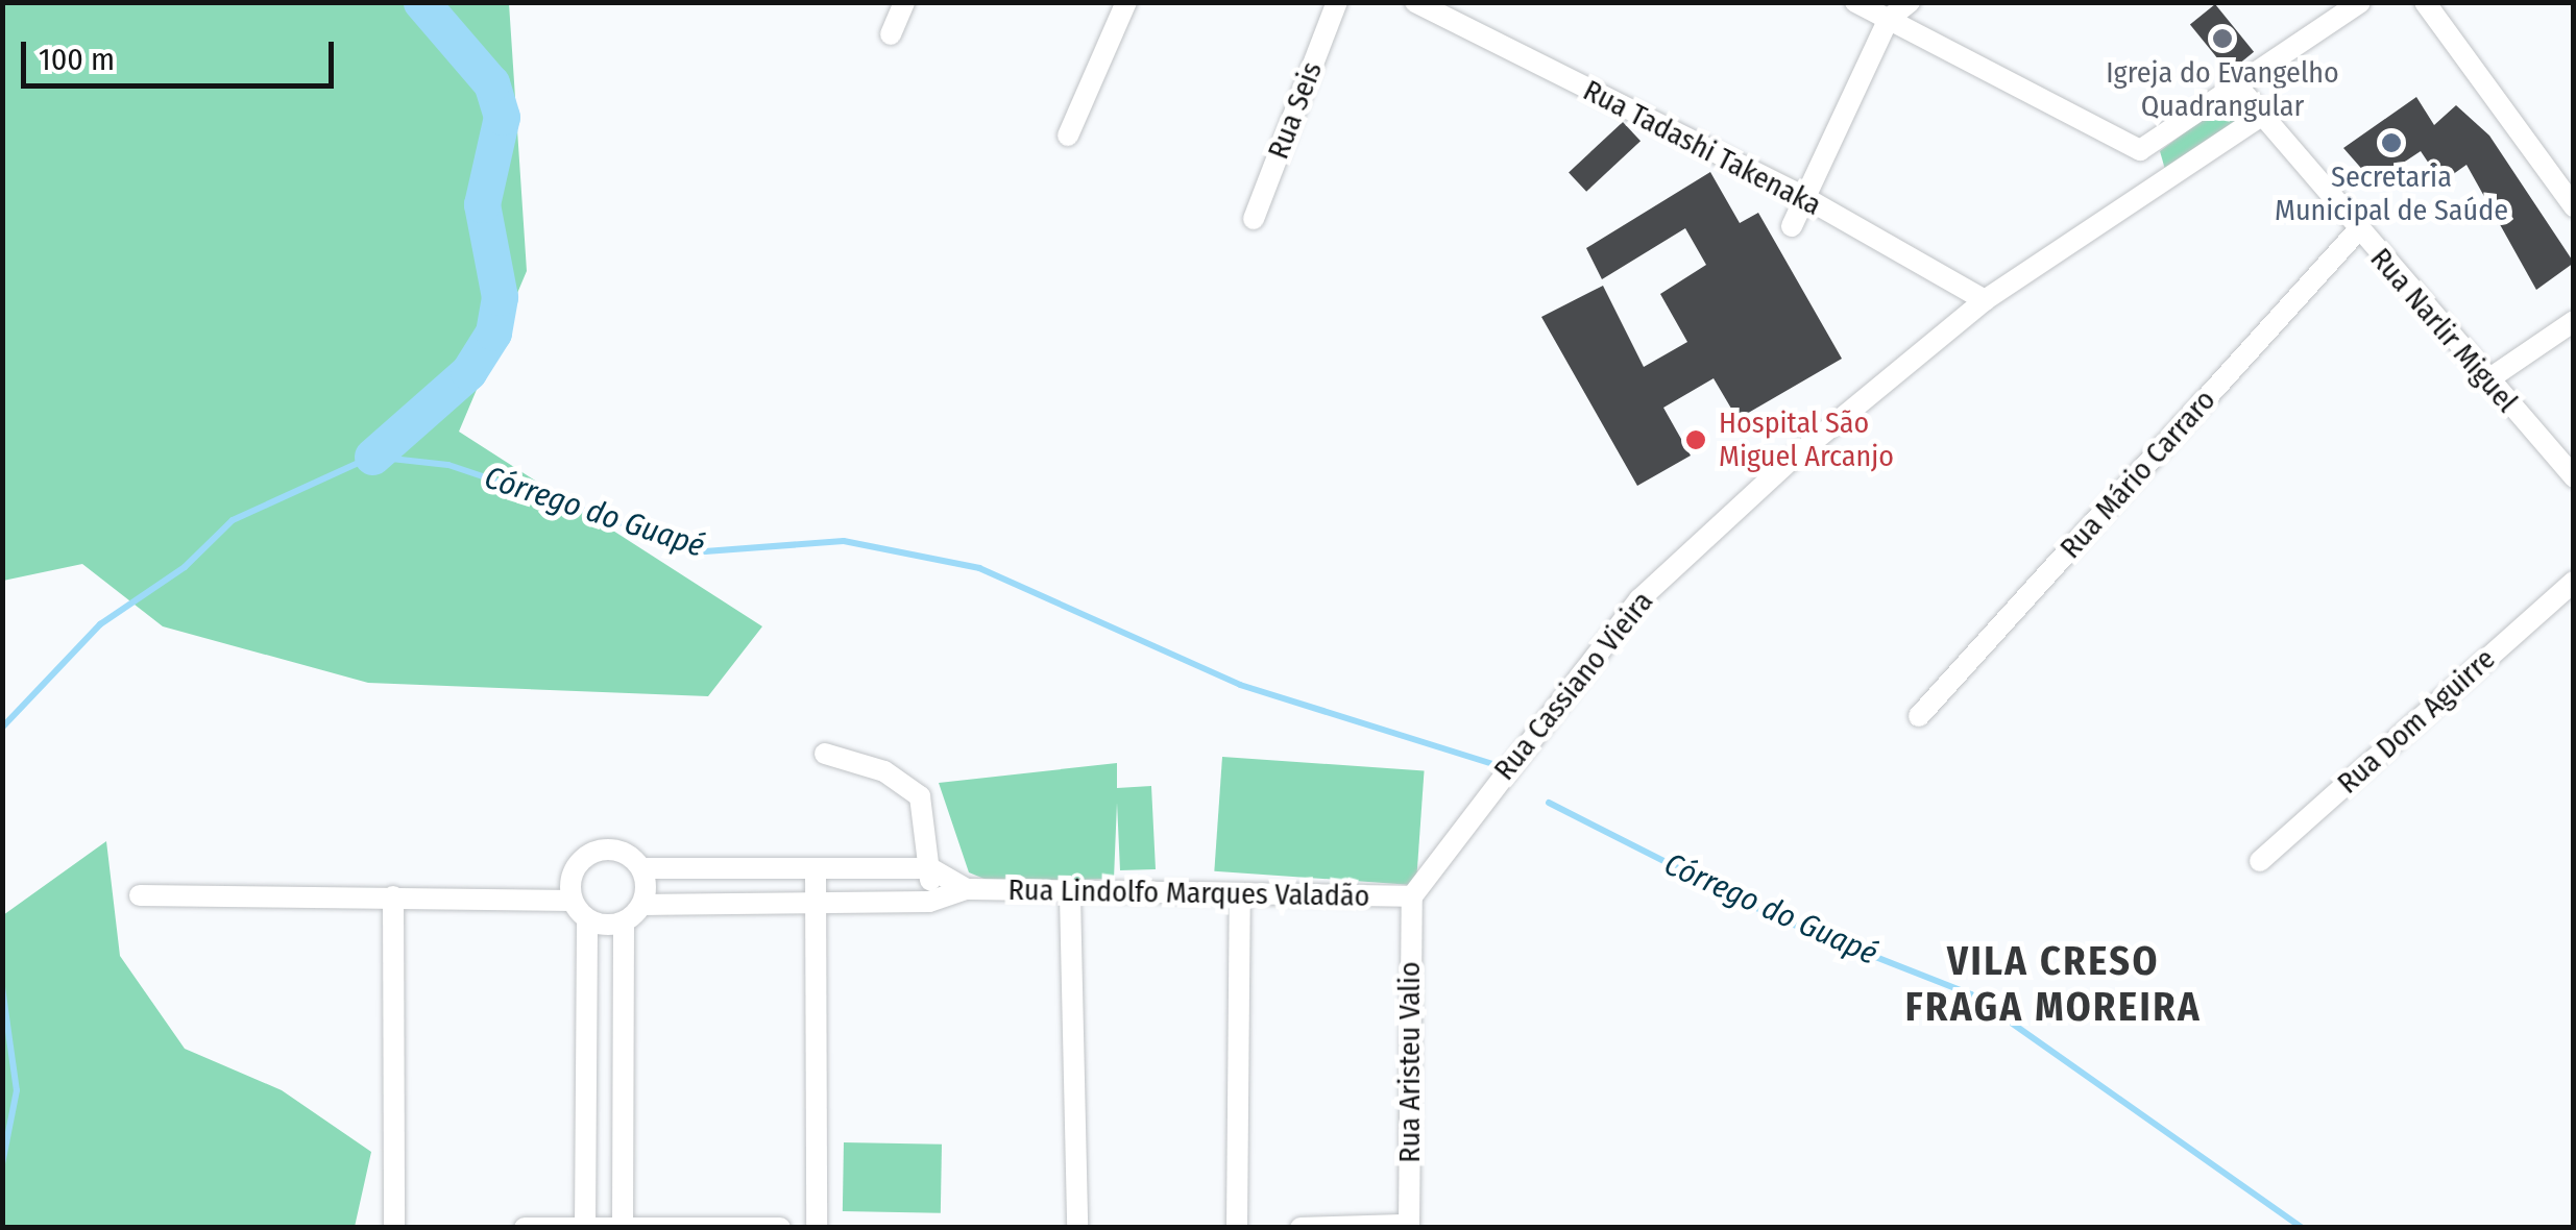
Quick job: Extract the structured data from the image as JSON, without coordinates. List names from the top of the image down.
{
  "streets": {
    "street": [
      "Rua Seis",
      "Rua Tadashi Takenaka",
      "Rua Narlir Miguel",
      "Rua Mário Carraro",
      "Rua Cassiano Vieira",
      "Rua Dom Aguirre",
      "Rua Lindolfo Marques Valadão",
      "Rua Aristeu Valio"
    ]
  },
  "crossings": [
    ["Rua Tadashi Takenaka", "Rua Cassiano Vieira"],
    ["Rua Narlir Miguel", "Rua Mário Carraro"],
    ["Rua Narlir Miguel", "Rua Cassiano Vieira"],
    ["Rua Cassiano Vieira", "Rua Lindolfo Marques Valadão"],
    ["Rua Cassiano Vieira", "Rua Aristeu Valio"],
    ["Rua Lindolfo Marques Valadão", "Rua Aristeu Valio"]
  ],
  "districts": ["VILA CRESO FRAGA MOREIRA"],
  "water": ["Córrego do Guapé"],
  "places": ["Igreja do Evangelho Quadrangular", "Secretaria Municipal de Saúde", "Hospital São Miguel Arcanjo"],
  "scale_bar": "100 m"
}
